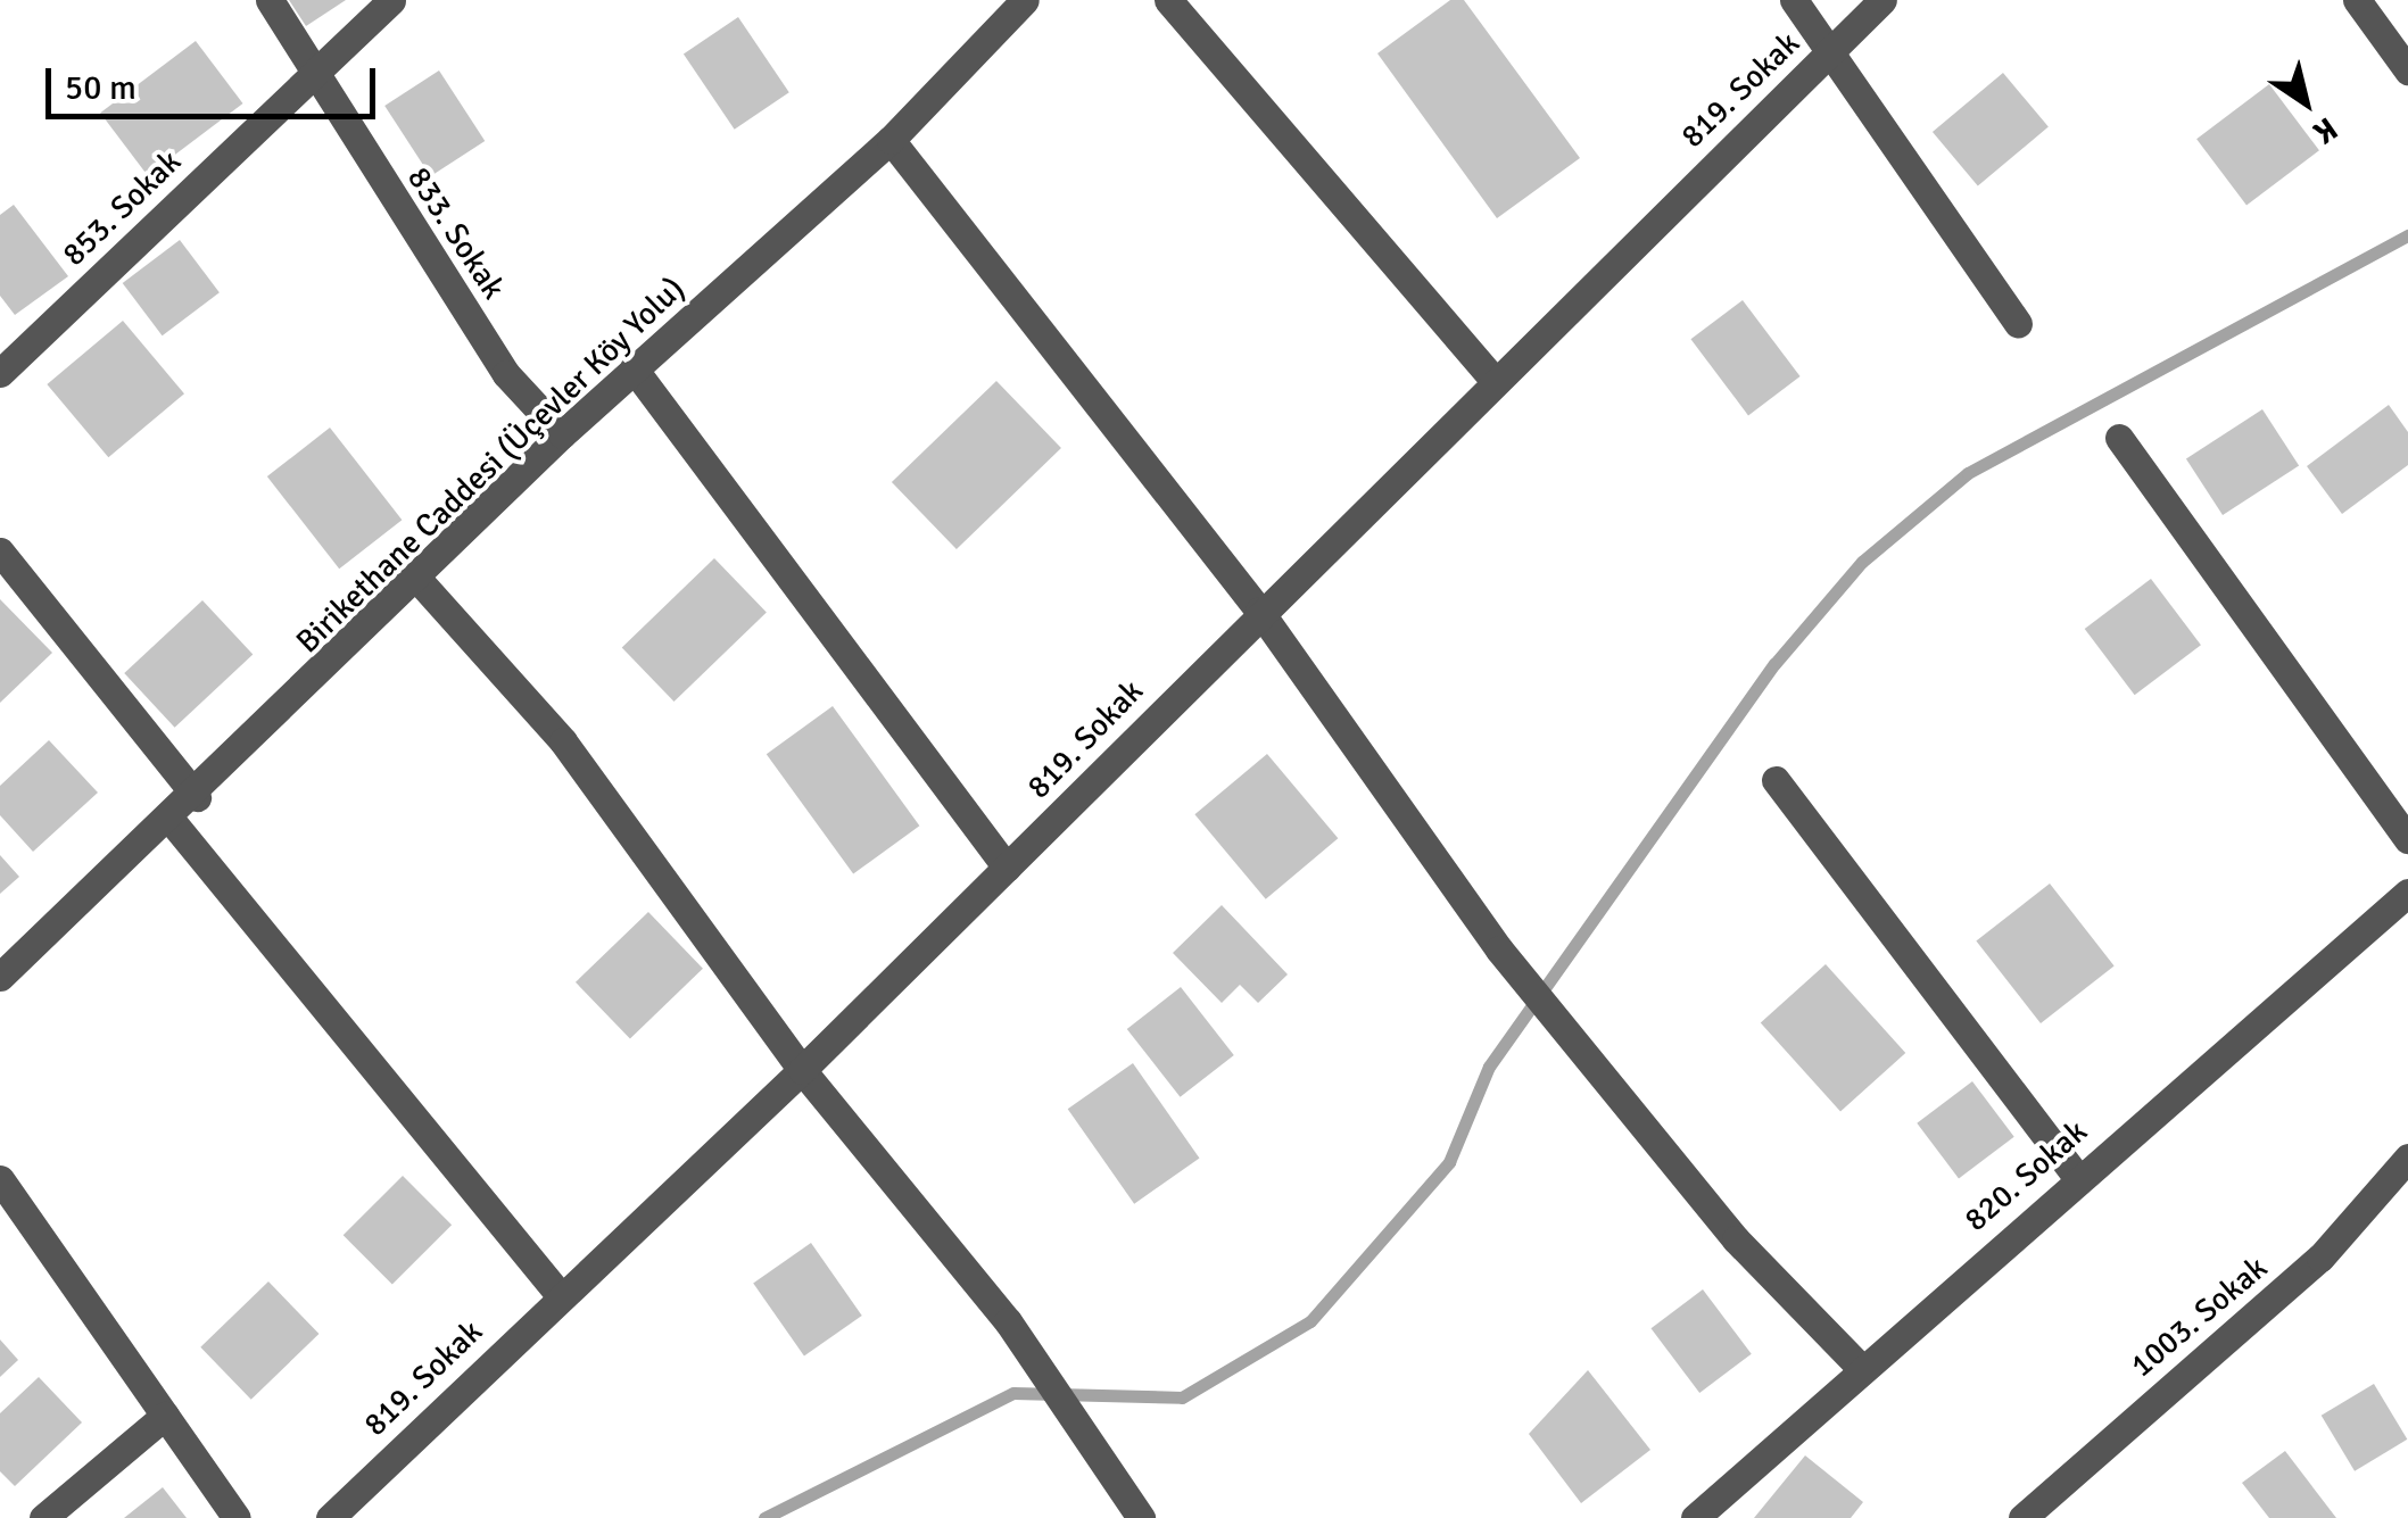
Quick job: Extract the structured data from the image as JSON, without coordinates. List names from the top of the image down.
{
  "streets": {
    "street": [
      "819. Sokak",
      "853. Sokak",
      "833. Sokak",
      "Birikethane Caddesi (Üçevler Köy Yolu)",
      "820. Sokak",
      "1003. Sokak"
    ]
  },
  "crossings": [
    ["853. Sokak", "833. Sokak"],
    ["833. Sokak", "Birikethane Caddesi (Üçevler Köy Yolu)"]
  ],
  "scale_bar": "50 m",
  "north": "bottom right"
}
